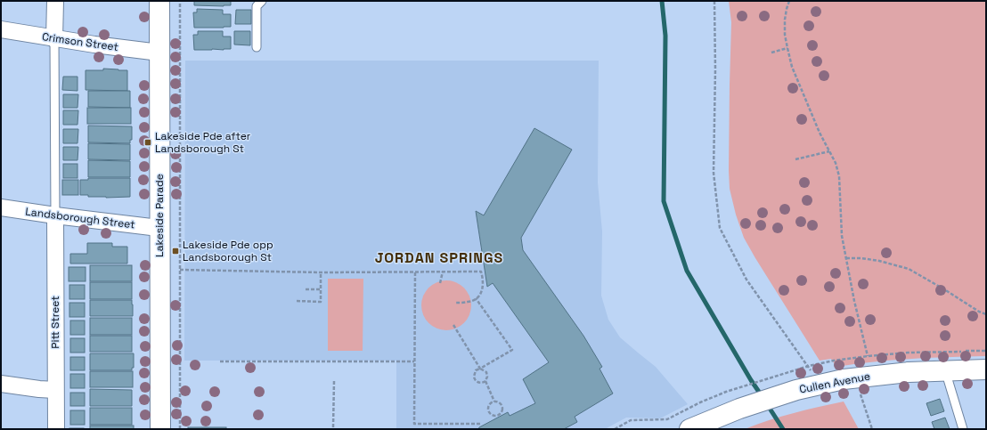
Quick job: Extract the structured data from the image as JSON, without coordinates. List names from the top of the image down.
{
  "streets": {
    "street": [
      "Crimson Street",
      "Lakeside Parade",
      "Landsborough Street",
      "Pitt Street",
      "Cullen Avenue"
    ]
  },
  "crossings": [
    ["Crimson Street", "Lakeside Parade"],
    ["Lakeside Parade", "Landsborough Street"],
    ["Landsborough Street", "Pitt Street"]
  ],
  "districts": ["JORDAN SPRINGS"],
  "places": {
    "transit": ["Lakeside Pde after Landsborough St", "Lakeside Pde opp Landsborough St"]
  }
}
